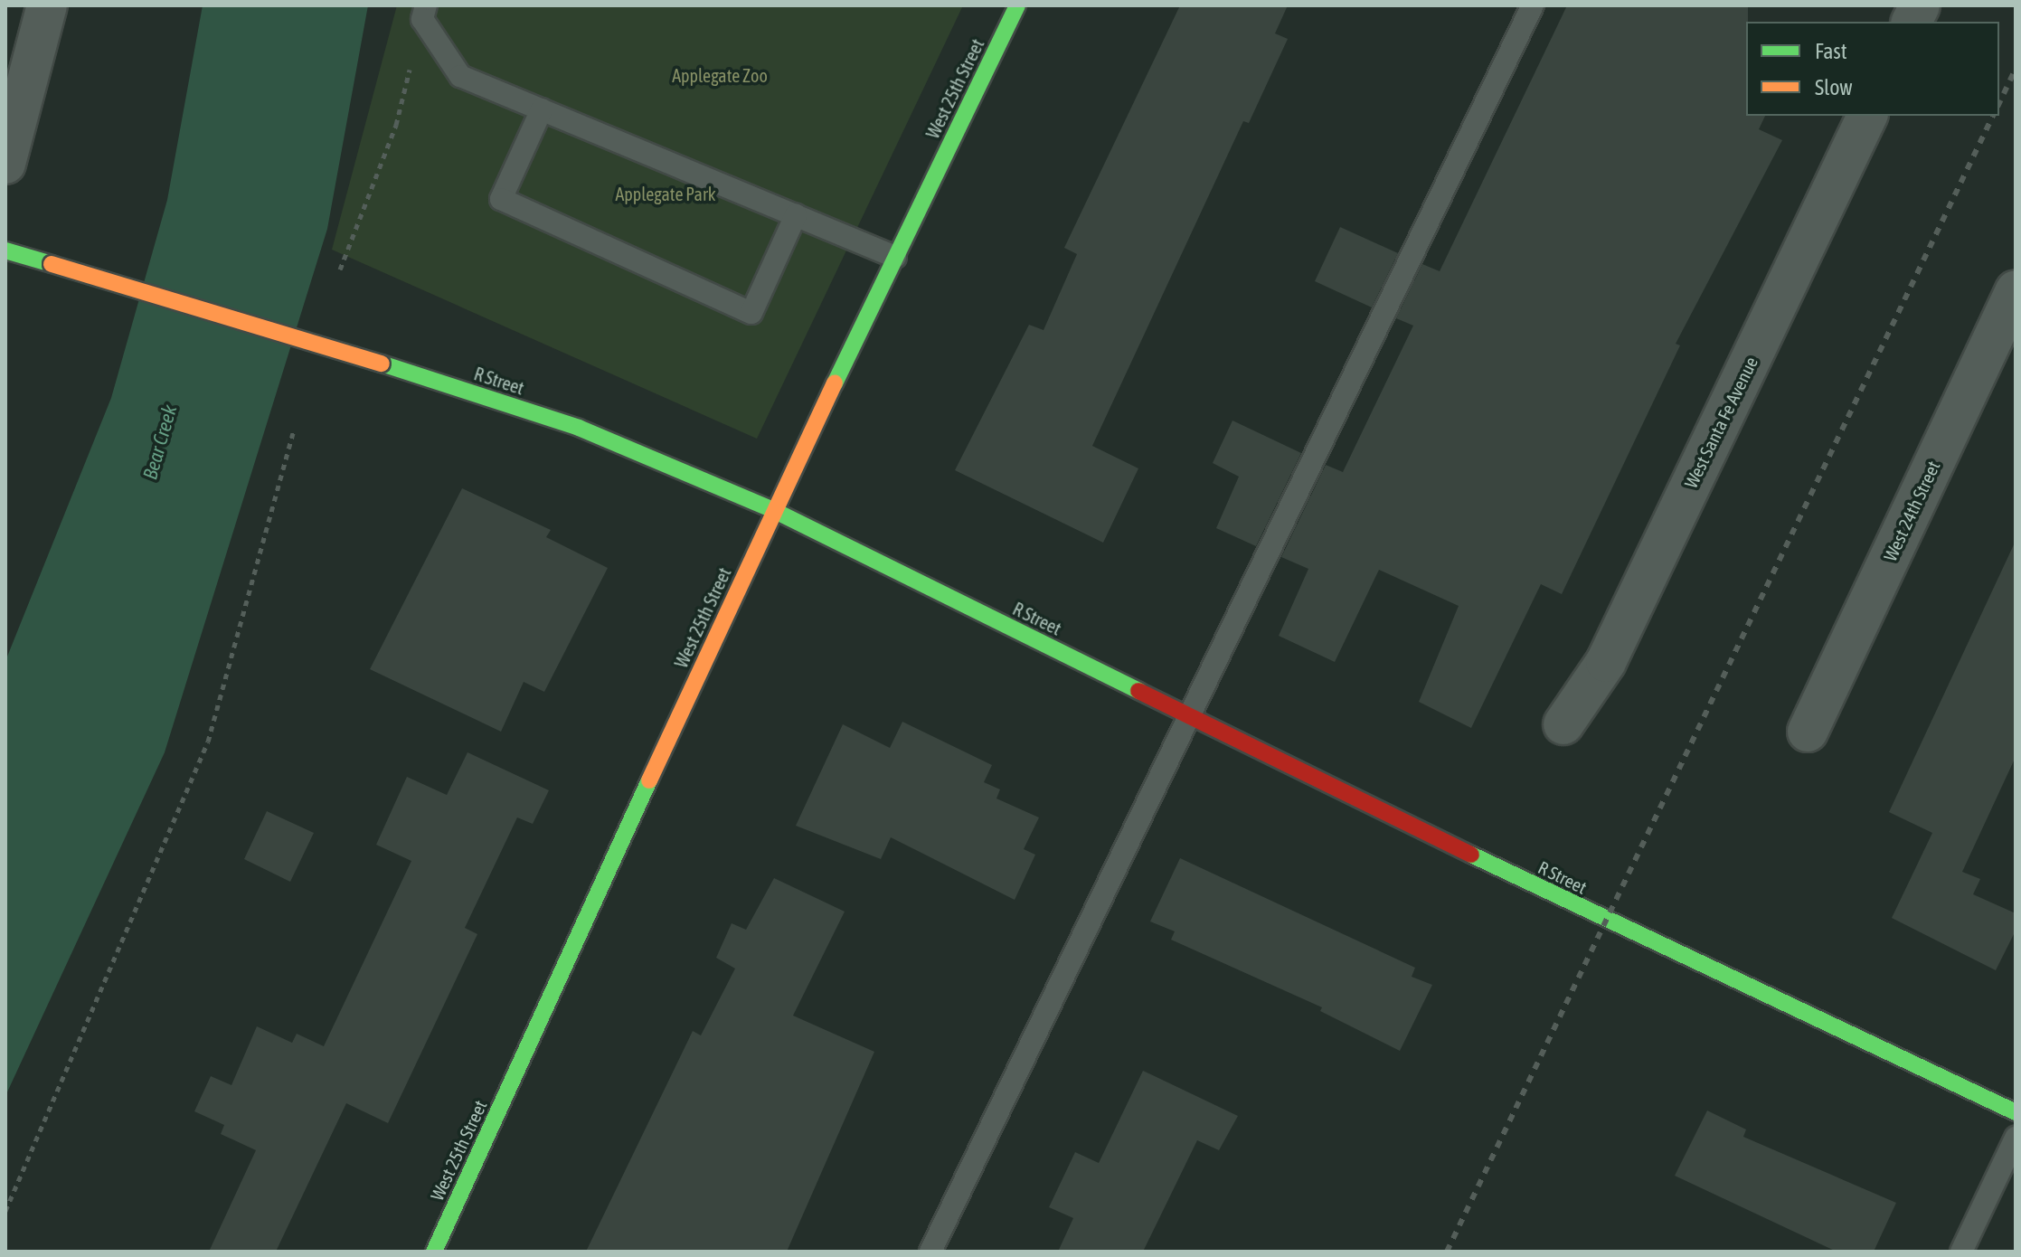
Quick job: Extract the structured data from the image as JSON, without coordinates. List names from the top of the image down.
{
  "streets": {
    "street": [
      "West 25th Street",
      "R Street",
      "West Santa Fe Avenue",
      "West 24th Street"
    ]
  },
  "crossings": [
    ["West 25th Street", "R Street"]
  ],
  "water": ["Bear Creek"],
  "parks": ["Applegate Zoo", "Applegate Park"],
  "legend": ["Fast", "Slow"]
}
